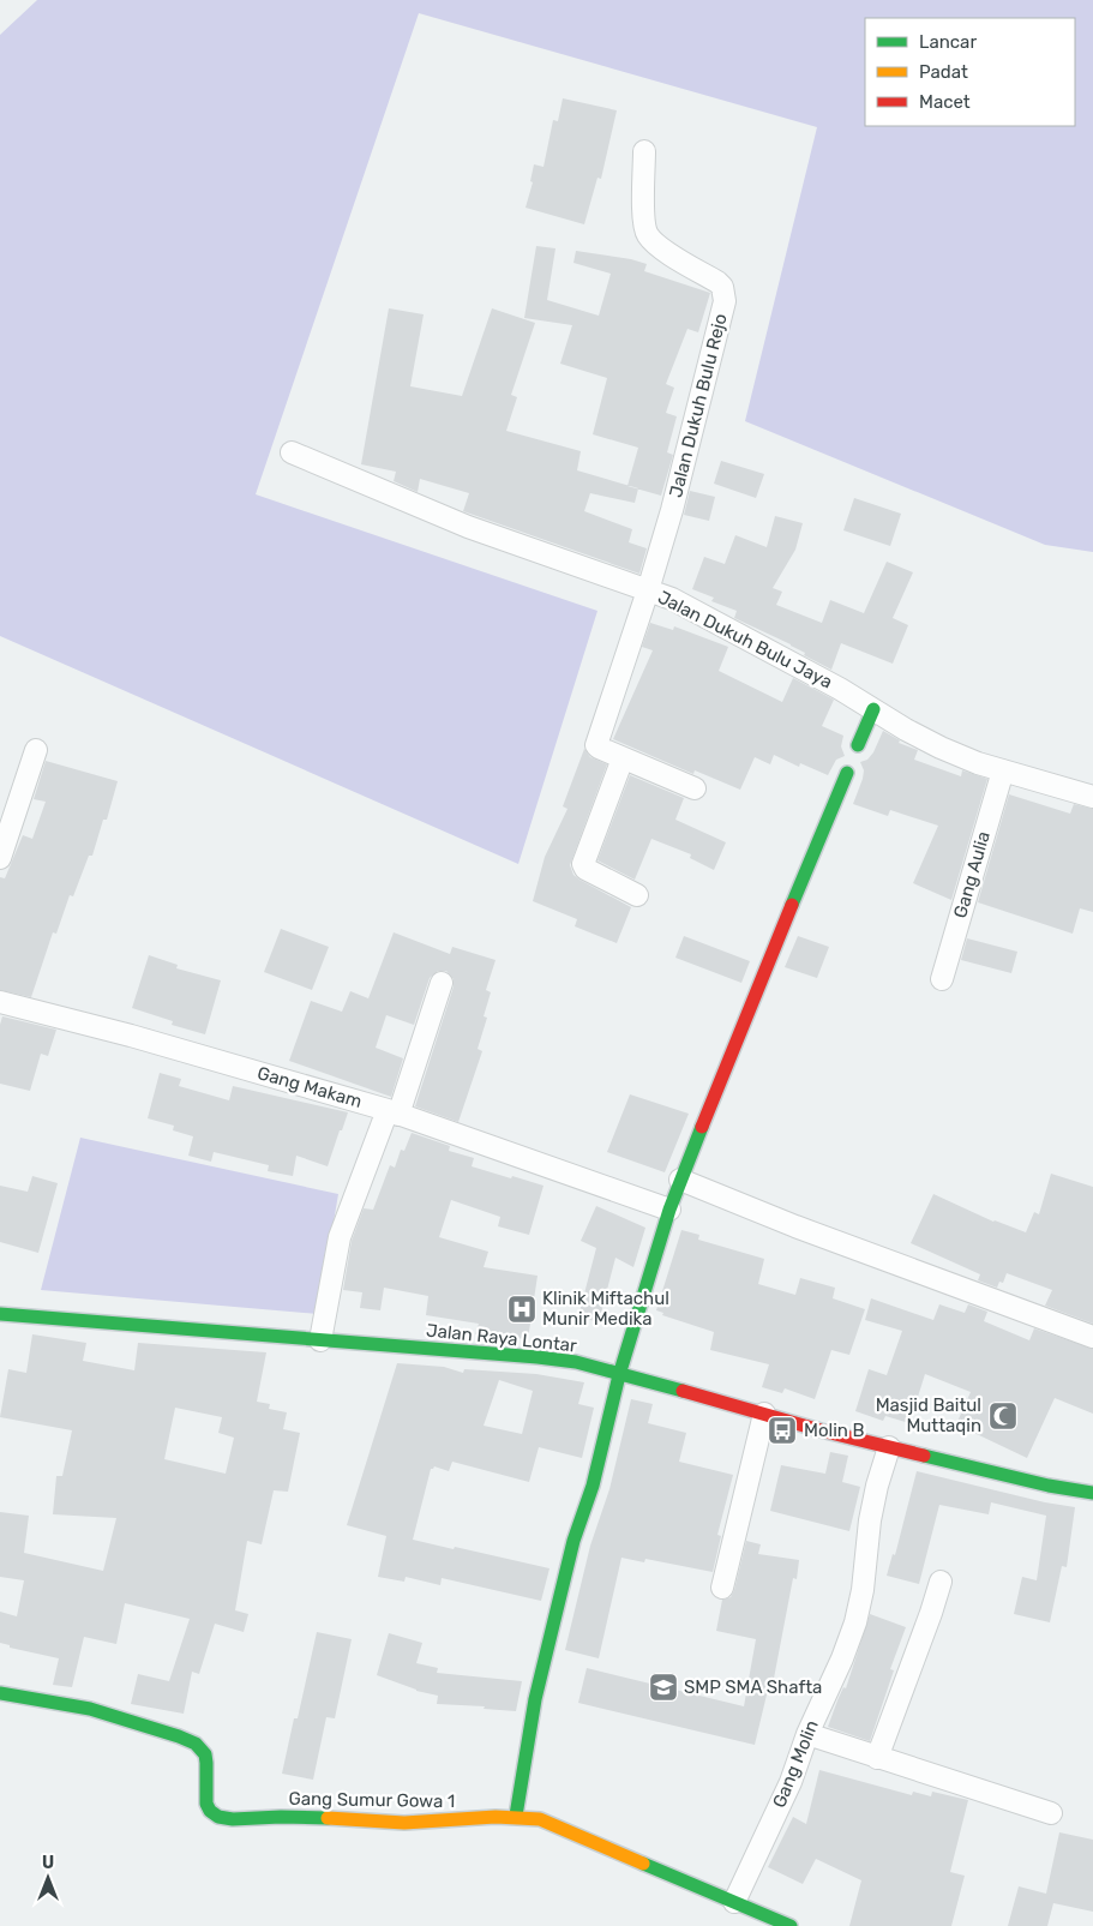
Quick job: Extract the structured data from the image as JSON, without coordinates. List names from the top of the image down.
{
  "streets": {
    "street": [
      "Jalan Dukuh Bulu Rejo",
      "Jalan Dukuh Bulu Jaya",
      "Gang Aulia",
      "Gang Makam",
      "Jalan Raya Lontar",
      "Gang Molin",
      "Gang Sumur Gowa 1"
    ]
  },
  "crossings": [
    ["Jalan Dukuh Bulu Rejo", "Jalan Dukuh Bulu Jaya"],
    ["Jalan Dukuh Bulu Jaya", "Gang Aulia"],
    ["Gang Makam", "Jalan Raya Lontar"],
    ["Jalan Raya Lontar", "Gang Molin"],
    ["Gang Molin", "Gang Sumur Gowa 1"]
  ],
  "places": {
    "hospital": ["Klinik Miftachul Munir Medika"],
    "mosque": ["Masjid Baitul Muttaqin"],
    "bus stop": ["Molin B"],
    "school or university": ["SMP SMA Shafta"]
  },
  "legend": ["Lancar", "Padat", "Macet"],
  "north": "top"
}
